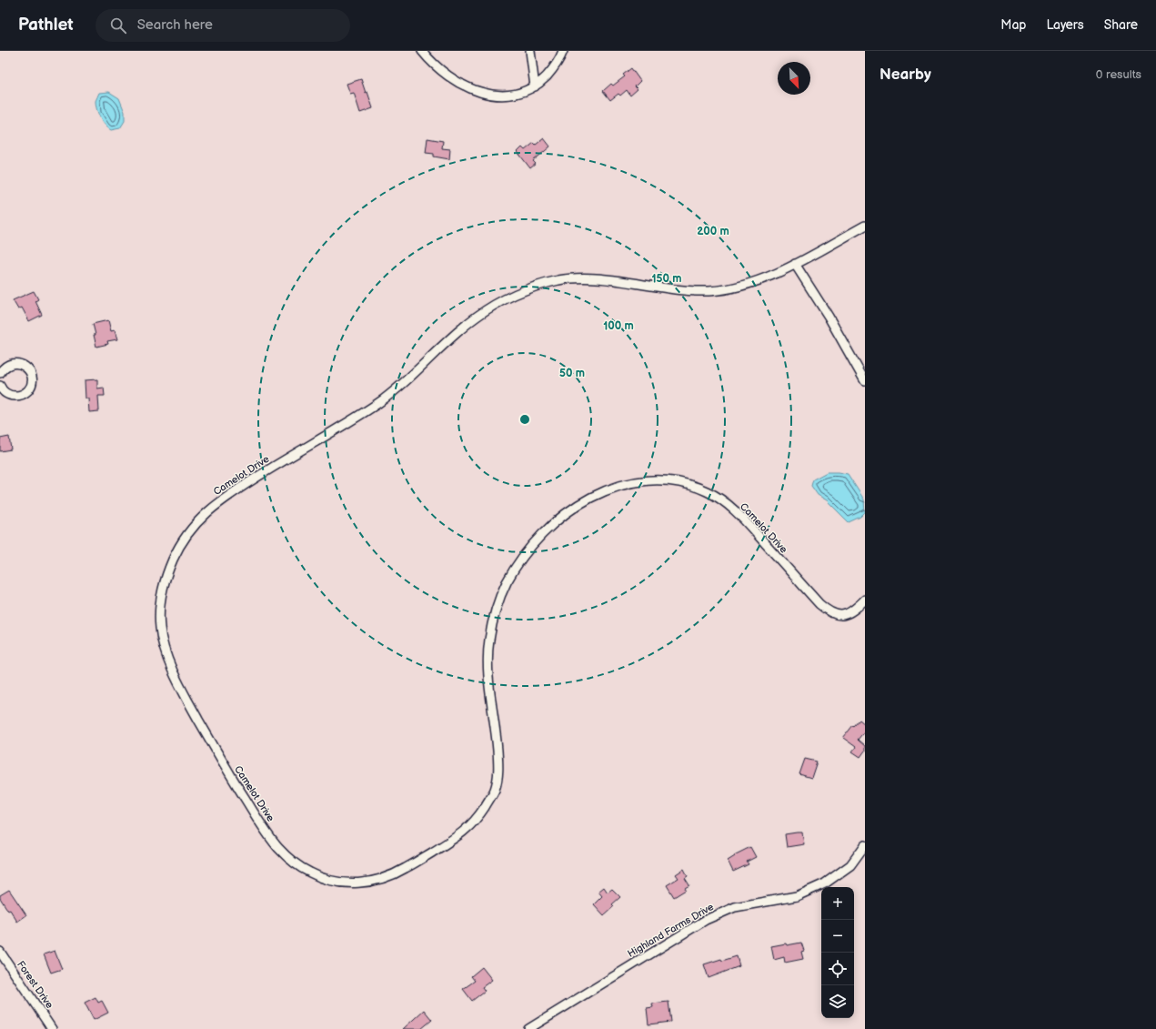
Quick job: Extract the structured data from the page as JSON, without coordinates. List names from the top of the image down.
{
  "streets": {
    "street": ["Camelot Drive", "Highland Farms Drive", "Forest Drive"]
  },
  "north": "bottom right",
  "page": {
    "header": "Pathlet",
    "search": "Search here",
    "nav": ["Map", "Layers", "Share"],
    "heading": ["Nearby", "0 results"],
    "map_buttons": ["+", "−"]
  },
  "rings": [
    "200 m",
    "150 m",
    "100 m",
    "50 m"
  ]
}
